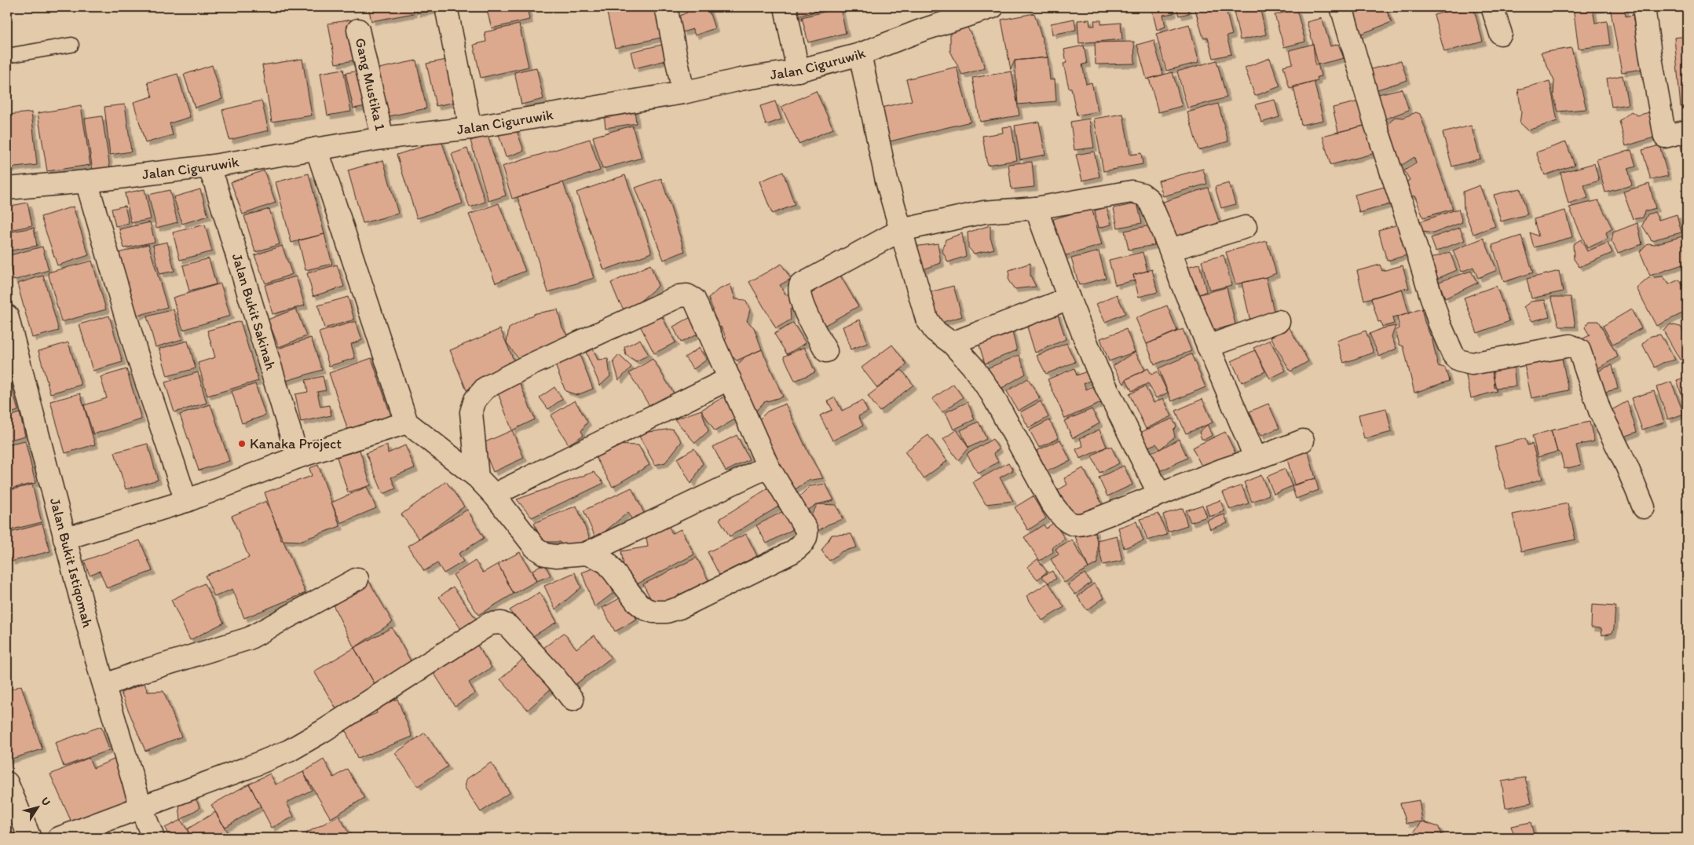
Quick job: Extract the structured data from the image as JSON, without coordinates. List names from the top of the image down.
{
  "streets": {
    "street": [
      "Jalan Ciguruwik",
      "Gang Mustika 1",
      "Jalan Bukit Sakinah",
      "Jalan Bukit Istiqomah"
    ]
  },
  "crossings": [
    ["Jalan Ciguruwik", "Gang Mustika 1"],
    ["Jalan Ciguruwik", "Jalan Bukit Sakinah"]
  ],
  "places": ["Kanaka Project"],
  "north": "top right"
}
